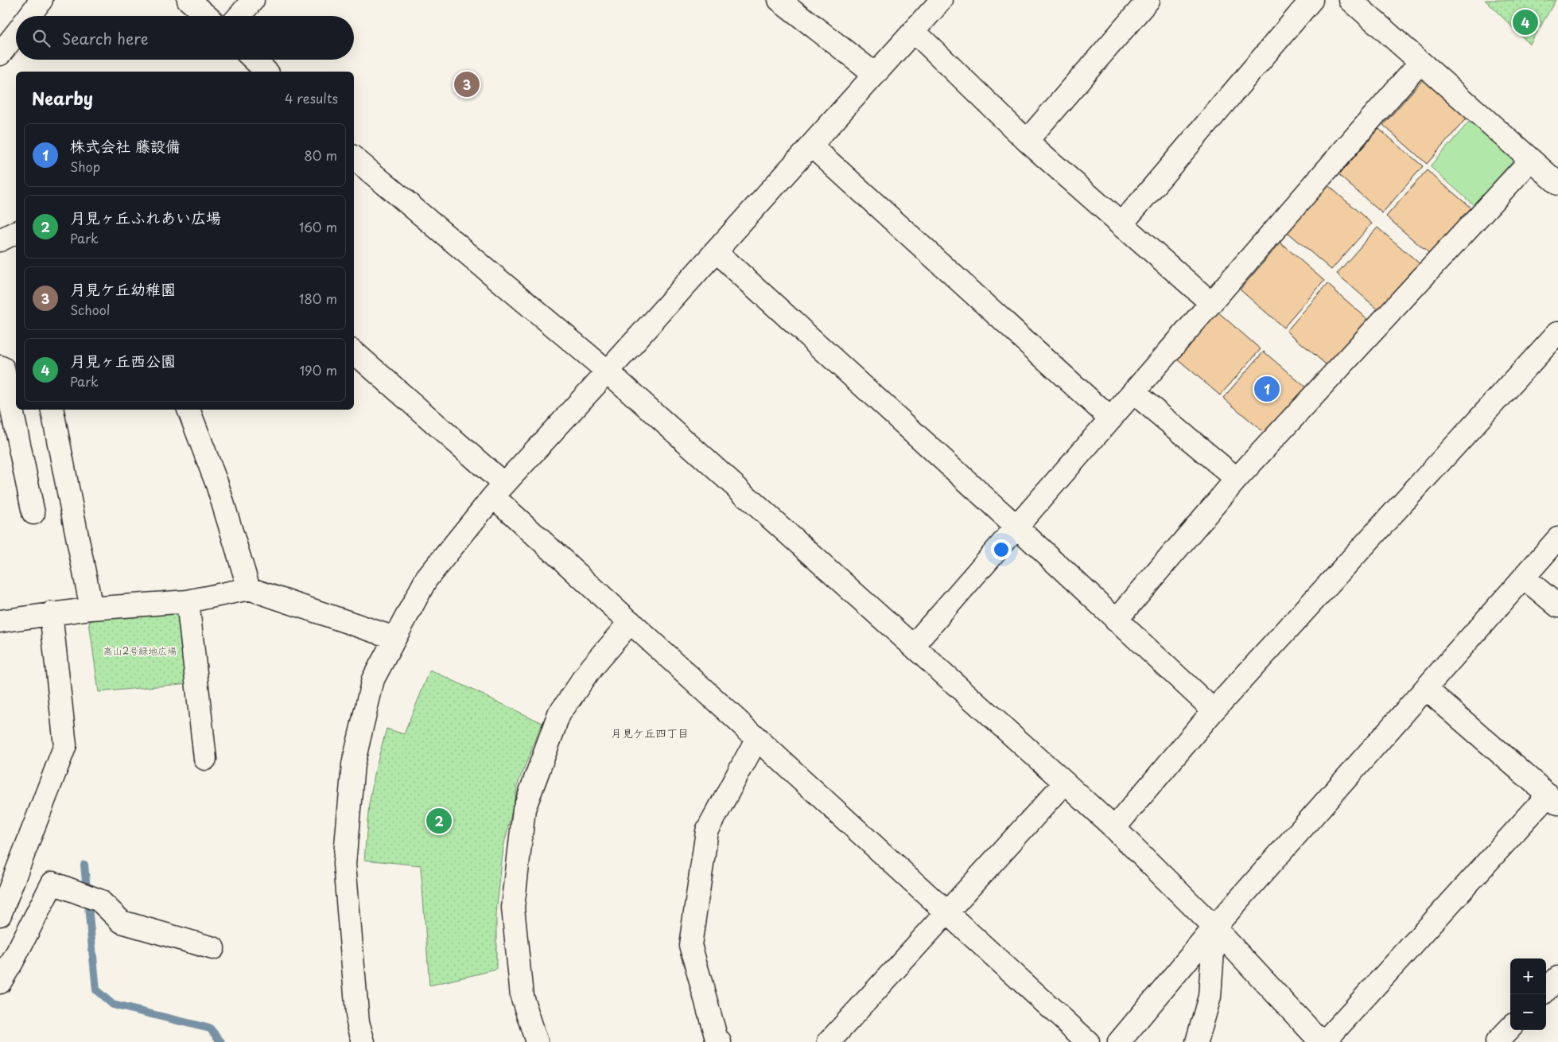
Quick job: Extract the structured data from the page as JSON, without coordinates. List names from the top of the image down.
{
  "districts": ["月見ケ丘四丁目"],
  "parks": ["高山2号緑地広場"],
  "page": {
    "pins": [
      "4",
      "3",
      "1",
      "2"
    ],
    "search": "Search here",
    "heading": ["Nearby", "4 results"],
    "list": [
      {
        "mark": "1",
        "name": "株式会社 藤設備",
        "note": "Shop",
        "value": "80 m"
      },
      {
        "mark": "2",
        "name": "月見ヶ丘ふれあい広場",
        "note": "Park",
        "value": "160 m"
      },
      {
        "mark": "3",
        "name": "月見ケ丘幼稚園",
        "note": "School",
        "value": "180 m"
      },
      {
        "mark": "4",
        "name": "月見ヶ丘西公園",
        "note": "Park",
        "value": "190 m"
      }
    ],
    "map_buttons": ["+", "−"]
  }
}
